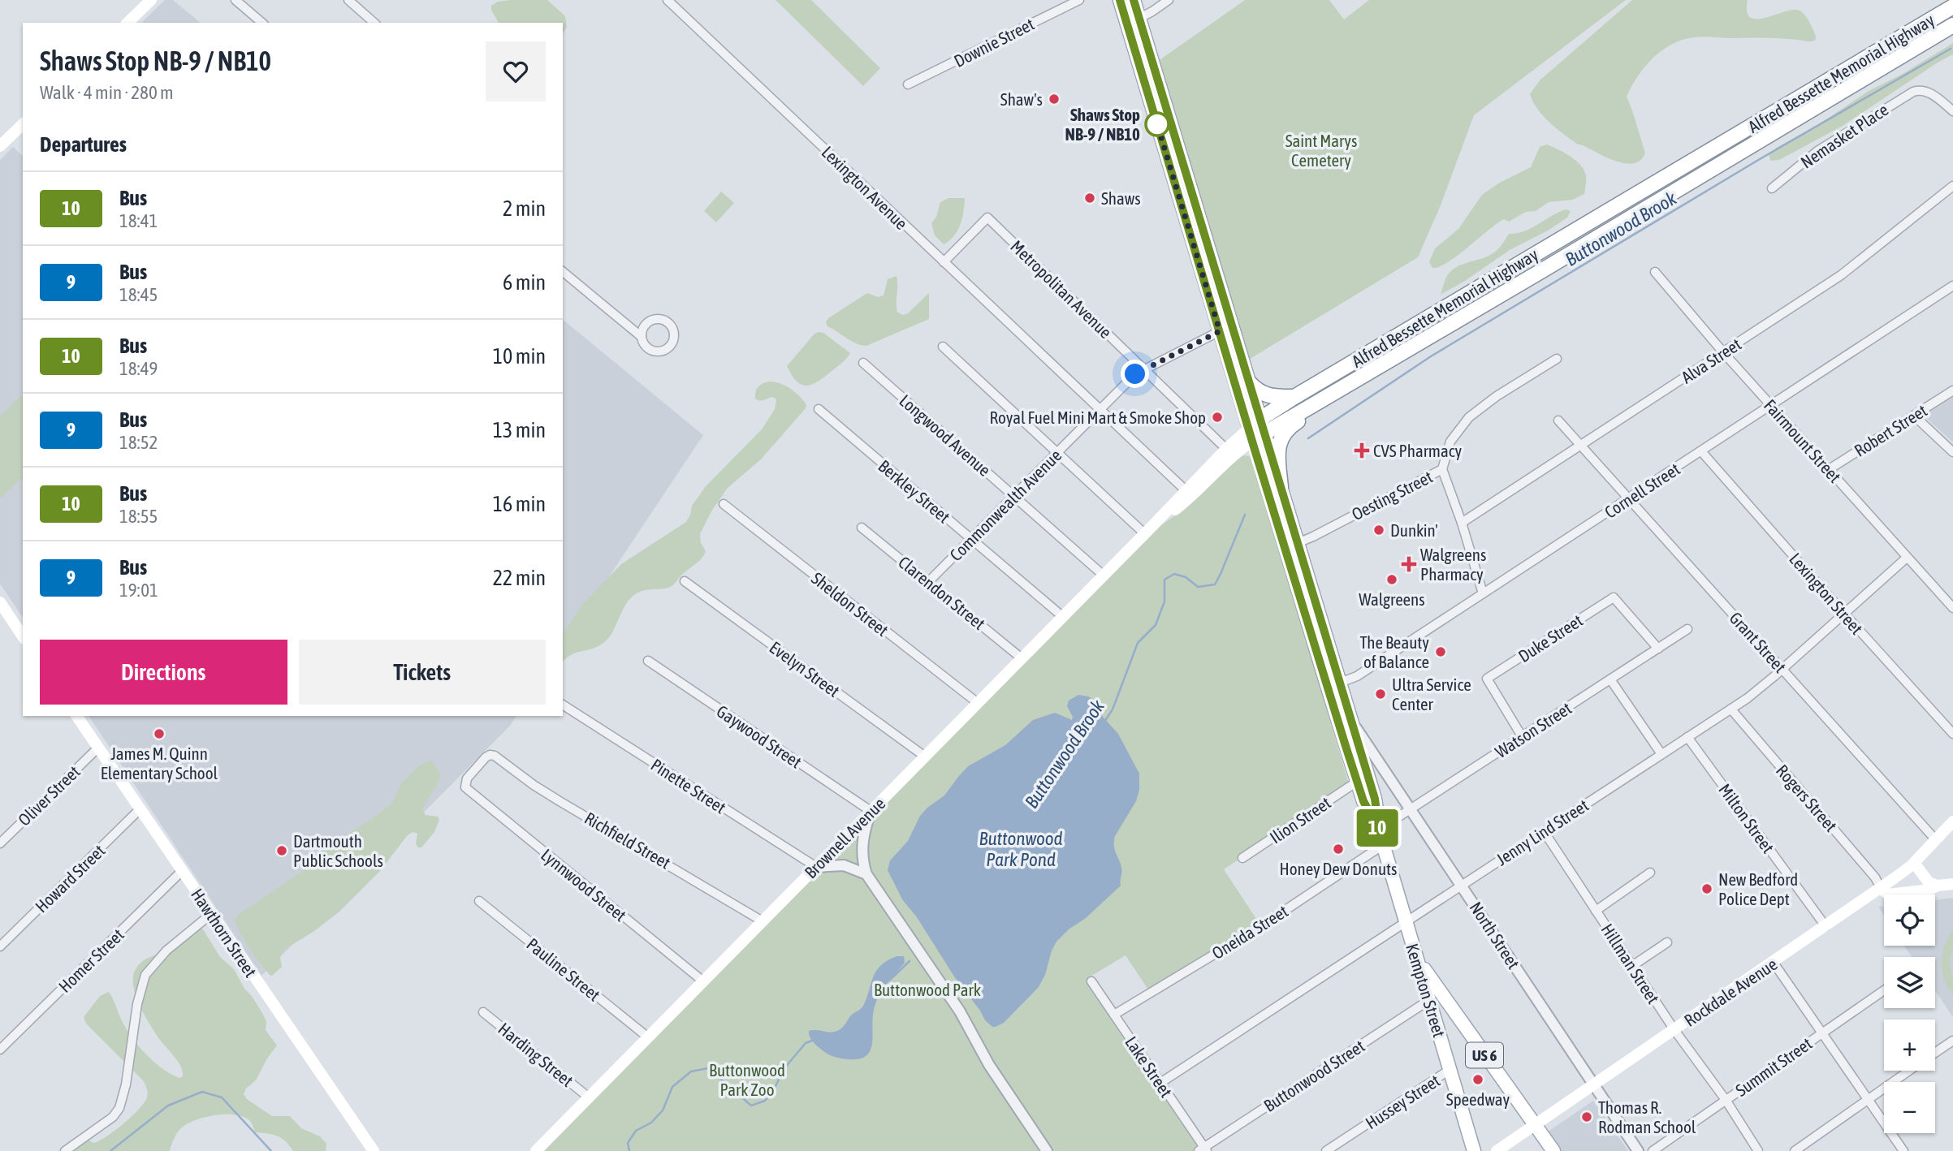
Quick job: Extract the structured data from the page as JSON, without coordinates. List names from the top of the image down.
{
  "streets": {
    "highway": ["Alfred Bessette Memorial Highway"],
    "main road": [
      "Brownell Avenue",
      "Hawthorn Street",
      "Kempton Street",
      "Rockdale Avenue",
      "US 6"
    ],
    "street": [
      "Downie Street",
      "Nemasket Place",
      "Lexington Avenue",
      "Metropolitan Avenue",
      "Alva Street",
      "Robert Street",
      "Longwood Avenue",
      "Fairmount Street",
      "Cornell Street",
      "Berkley Street",
      "Oesting Street",
      "Commonwealth Avenue",
      "Clarendon Street",
      "Lexington Street",
      "Sheldon Street",
      "Duke Street",
      "Grant Street",
      "Evelyn Street",
      "Watson Street",
      "Gaywood Street",
      "Pinette Street",
      "Oliver Street",
      "Rogers Street",
      "Milton Street",
      "Ilion Street",
      "Jenny Lind Street",
      "Richfield Street",
      "Howard Street",
      "Lynnwood Street",
      "Oneida Street",
      "North Street",
      "Homer Street",
      "Hillman Street",
      "Pauline Street",
      "Harding Street",
      "Lake Street",
      "Summit Street",
      "Buttonwood Street",
      "Hussey Street"
    ]
  },
  "crossings": [
    ["Alfred Bessette Memorial Highway", "Brownell Avenue"],
    ["Alfred Bessette Memorial Highway", "Kempton Street"],
    ["Lexington Avenue", "Metropolitan Avenue"],
    ["Lexington Avenue", "Commonwealth Avenue"],
    ["Lexington Avenue", "Brownell Avenue"],
    ["Metropolitan Avenue", "Commonwealth Avenue"],
    ["Metropolitan Avenue", "Brownell Avenue"],
    ["Alva Street", "Fairmount Street"],
    ["Alva Street", "Grant Street"],
    ["Robert Street", "Fairmount Street"],
    ["Longwood Avenue", "Commonwealth Avenue"],
    ["Longwood Avenue", "Brownell Avenue"],
    ["Fairmount Street", "Cornell Street"],
    ["Fairmount Street", "Jenny Lind Street"],
    ["Cornell Street", "Lexington Street"],
    ["Cornell Street", "Grant Street"],
    ["Cornell Street", "Kempton Street"],
    ["Berkley Street", "Commonwealth Avenue"],
    ["Berkley Street", "Brownell Avenue"],
    ["Oesting Street", "Kempton Street"],
    ["Commonwealth Avenue", "Clarendon Street"],
    ["Commonwealth Avenue", "Kempton Street"],
    ["Clarendon Street", "Brownell Avenue"],
    ["Lexington Street", "Jenny Lind Street"],
    ["Sheldon Street", "Brownell Avenue"],
    ["Duke Street", "Watson Street"],
    ["Grant Street", "Jenny Lind Street"],
    ["Grant Street", "Rockdale Avenue"],
    ["Evelyn Street", "Brownell Avenue"],
    ["Watson Street", "North Street"],
    ["Watson Street", "Kempton Street"],
    ["Gaywood Street", "Brownell Avenue"],
    ["Pinette Street", "Brownell Avenue"],
    ["Oliver Street", "Hawthorn Street"],
    ["Rogers Street", "Jenny Lind Street"],
    ["Rogers Street", "Rockdale Avenue"],
    ["Milton Street", "Jenny Lind Street"],
    ["Milton Street", "Rockdale Avenue"],
    ["Ilion Street", "Kempton Street"],
    ["Jenny Lind Street", "North Street"],
    ["Jenny Lind Street", "Hillman Street"],
    ["Jenny Lind Street", "Kempton Street"],
    ["Jenny Lind Street", "Lake Street"],
    ["Brownell Avenue", "Richfield Street"],
    ["Brownell Avenue", "Lynnwood Street"],
    ["Brownell Avenue", "Pauline Street"],
    ["Brownell Avenue", "Kempton Street"],
    ["Brownell Avenue", "Harding Street"],
    ["Richfield Street", "Lynnwood Street"],
    ["Howard Street", "Hawthorn Street"],
    ["Oneida Street", "Kempton Street"],
    ["Oneida Street", "Lake Street"],
    ["Hawthorn Street", "Homer Street"],
    ["North Street", "Kempton Street"],
    ["North Street", "Rockdale Avenue"],
    ["Hillman Street", "Rockdale Avenue"],
    ["Hillman Street", "Summit Street"],
    ["Kempton Street", "US 6"],
    ["Kempton Street", "Buttonwood Street"],
    ["Kempton Street", "Hussey Street"],
    ["Rockdale Avenue", "US 6"],
    ["Lake Street", "Buttonwood Street"]
  ],
  "water": ["Buttonwood Brook", "Buttonwood Park Pond"],
  "parks": ["Saint Marys Cemetery", "Buttonwood Park", "Buttonwood Park Zoo"],
  "places": {
    "other": [
      "Shaw's",
      "Shaws Stop NB-9 / NB10",
      "Shaws",
      "Royal Fuel Mini Mart & Smoke Shop",
      "Dunkin'",
      "Walgreens",
      "The Beauty of Balance",
      "Ultra Service Center",
      "James M. Quinn Elementary School",
      "Honey Dew Donuts",
      "Dartmouth Public Schools",
      "New Bedford Police Dept",
      "Speedway",
      "Thomas R. Rodman School"
    ],
    "health": ["CVS Pharmacy", "Walgreens Pharmacy"]
  },
  "lines": ["bus line 10"],
  "page": {
    "on_map": "10",
    "heading": [
      ["Shaws Stop NB-9 / NB10", "Walk · 4 min · 280 m"],
      "Departures"
    ],
    "list": [
      {
        "mark": "10",
        "name": "Bus",
        "note": "18:41",
        "value": "2 min"
      },
      {
        "mark": "9",
        "name": "Bus",
        "note": "18:45",
        "value": "6 min"
      },
      {
        "mark": "10",
        "name": "Bus",
        "note": "18:49",
        "value": "10 min"
      },
      {
        "mark": "9",
        "name": "Bus",
        "note": "18:52",
        "value": "13 min"
      },
      {
        "mark": "10",
        "name": "Bus",
        "note": "18:55",
        "value": "16 min"
      },
      {
        "mark": "9",
        "name": "Bus",
        "note": "19:01",
        "value": "22 min"
      }
    ],
    "buttons": ["Directions", "Tickets"],
    "map_buttons": ["+", "−"]
  }
}
